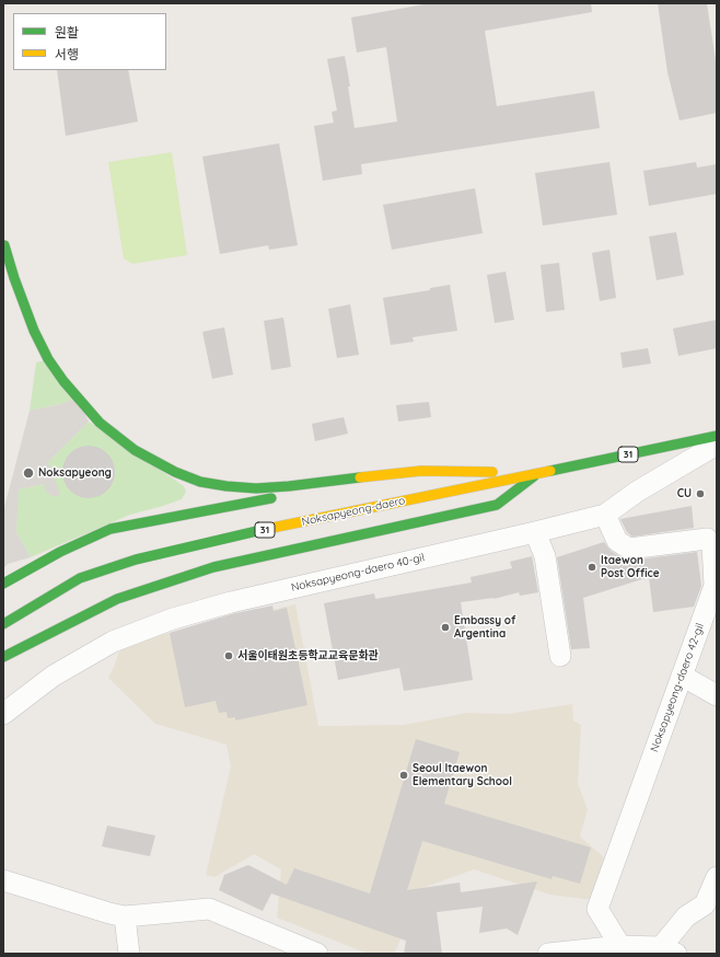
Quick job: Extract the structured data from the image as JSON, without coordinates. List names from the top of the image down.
{
  "streets": {
    "main road": ["31", "Noksapyeong-daero"],
    "street": ["Noksapyeong-daero 40-gil", "Noksapyeong-daero 42-gil"]
  },
  "crossings": [
    ["Noksapyeong-daero 40-gil", "Noksapyeong-daero 42-gil"]
  ],
  "places": [
    "Noksapyeong",
    "CU",
    "Itaewon Post Office",
    "Embassy of Argentina",
    "서울이태원초등학교교육문화관",
    "Seoul Itaewon Elementary School"
  ],
  "legend": ["원활", "서행"]
}
